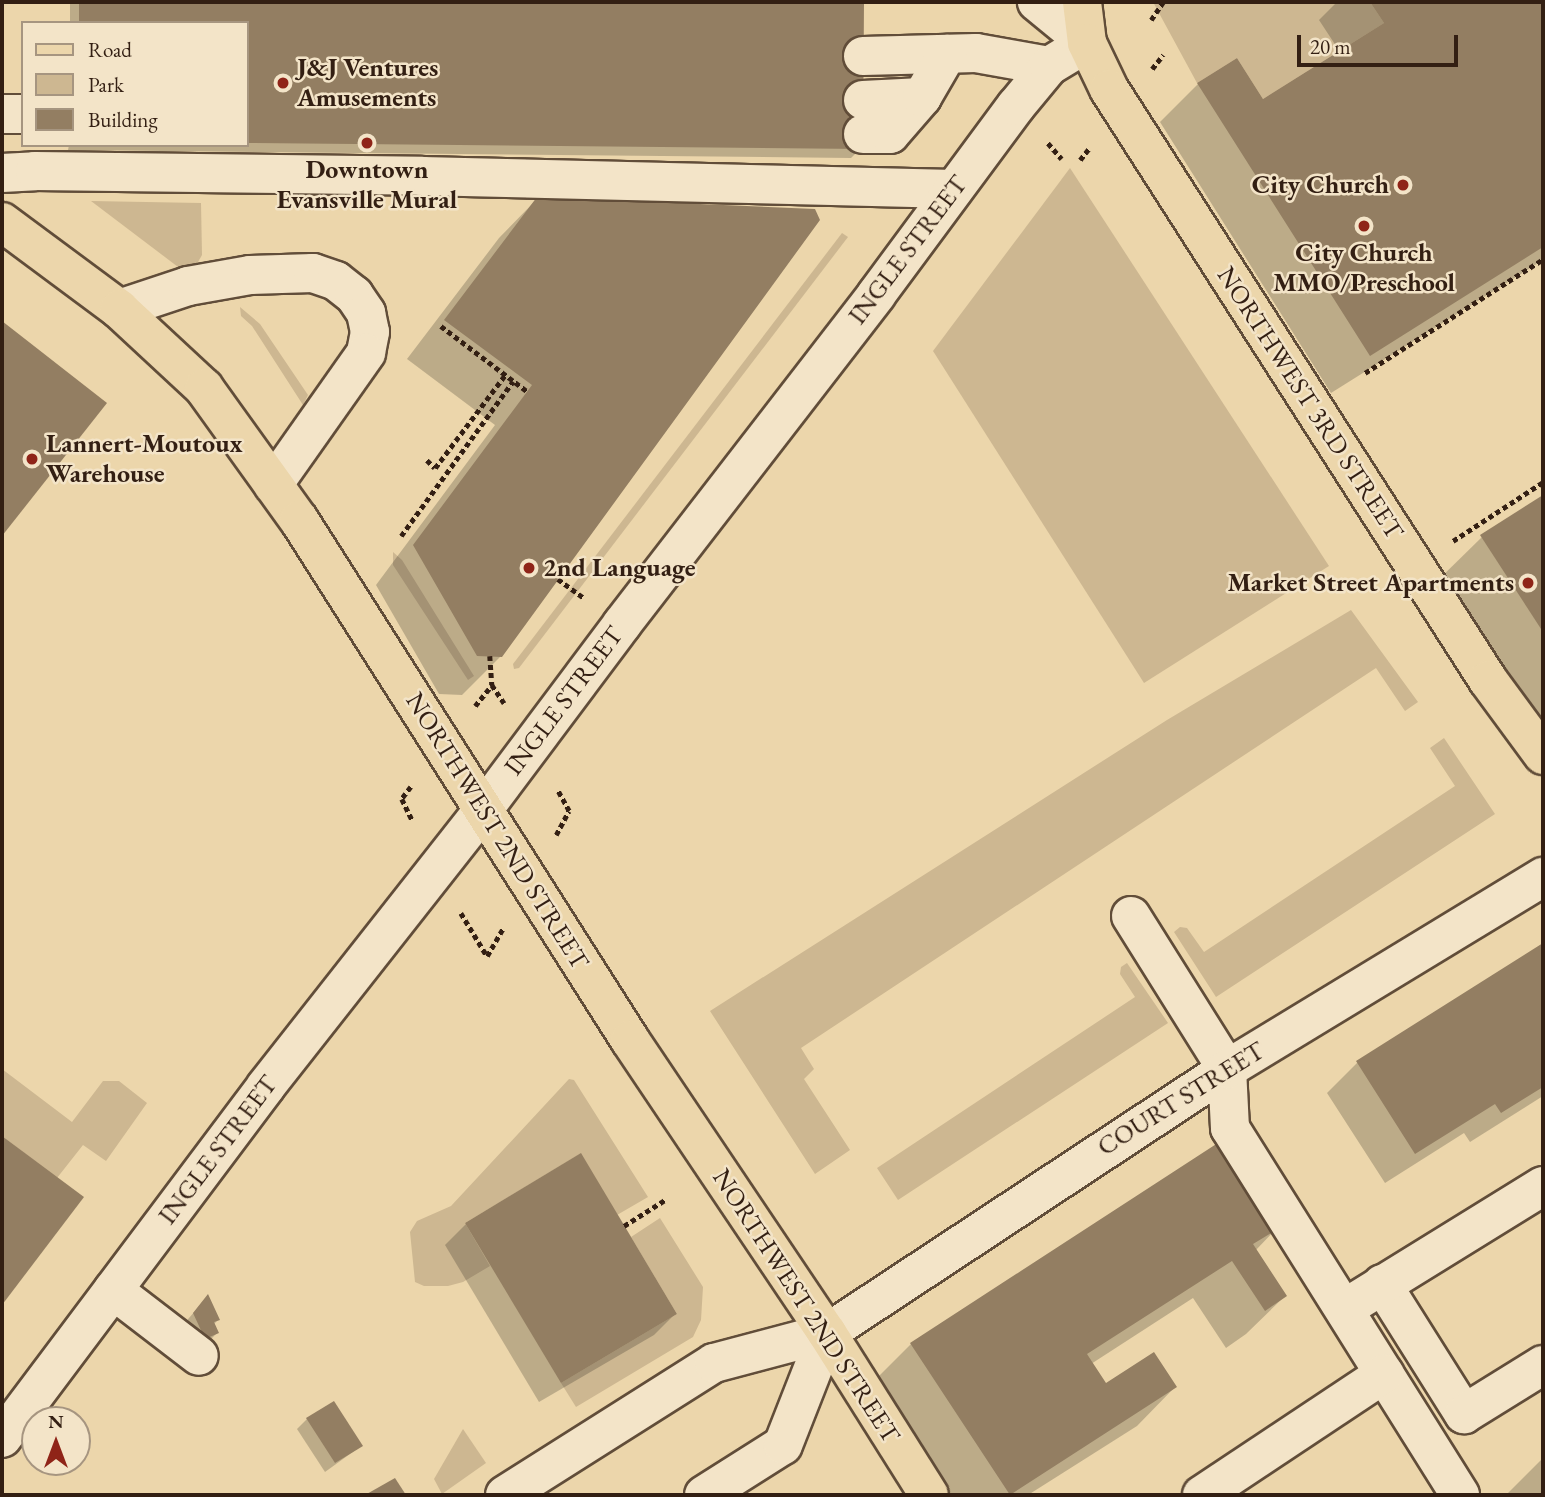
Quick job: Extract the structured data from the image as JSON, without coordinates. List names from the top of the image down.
{
  "streets": {
    "main road": ["NORTHWEST 3RD STREET", "NORTHWEST 2ND STREET"],
    "street": ["INGLE STREET", "COURT STREET"]
  },
  "crossings": [
    ["INGLE STREET", "NORTHWEST 3RD STREET"],
    ["INGLE STREET", "NORTHWEST 2ND STREET"],
    ["NORTHWEST 2ND STREET", "COURT STREET"]
  ],
  "places": [
    "J&J Ventures Amusements",
    "Downtown Evansville Mural",
    "City Church",
    "City Church MMO/Preschool",
    "Lannert-Moutoux Warehouse",
    "2nd Language",
    "Market Street Apartments"
  ],
  "legend": ["Road", "Park", "Building"],
  "scale_bar": "20 m",
  "north": "top"
}
